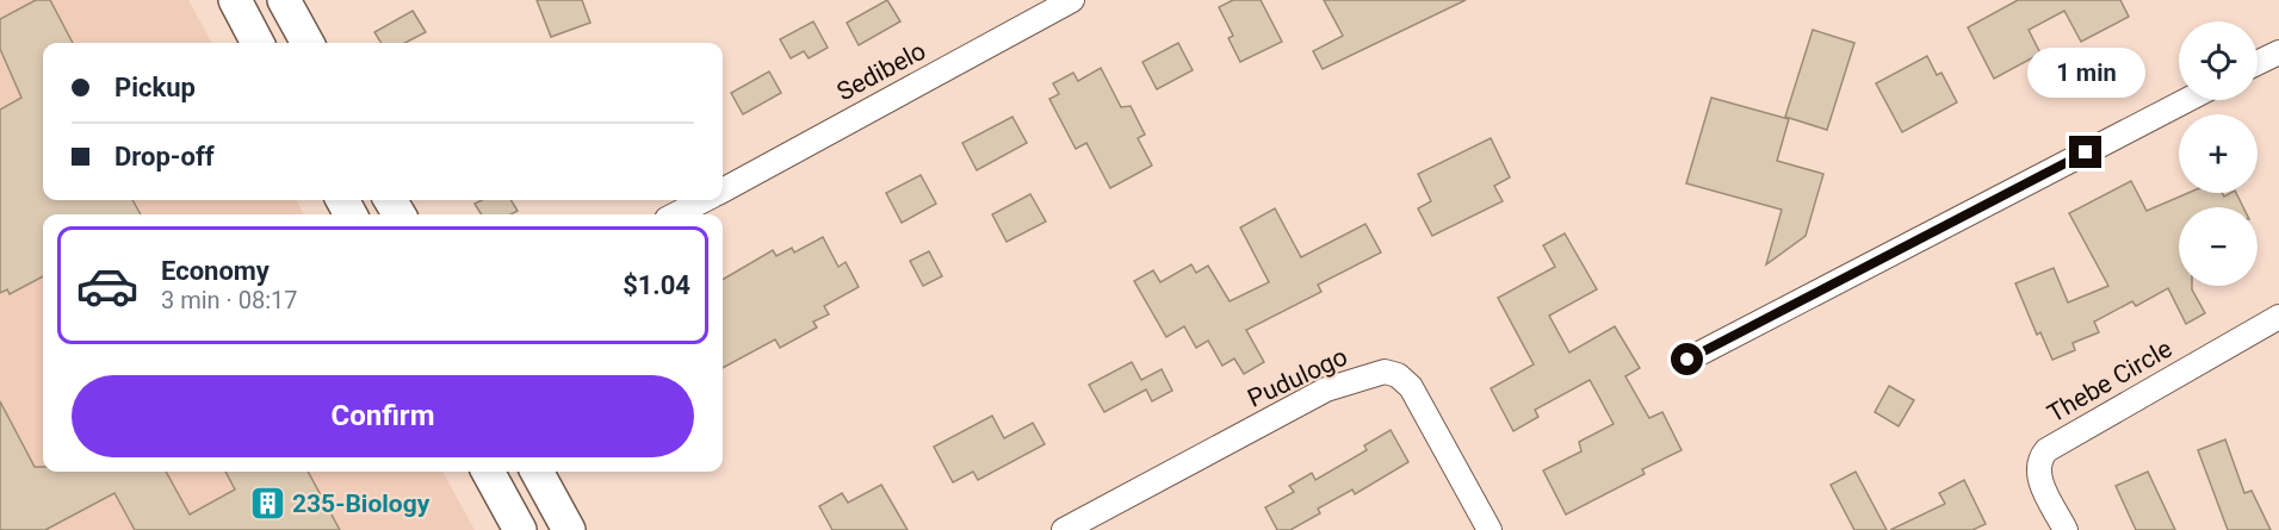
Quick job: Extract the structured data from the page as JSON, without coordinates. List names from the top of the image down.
{
  "streets": {
    "street": ["Sedibelo", "Pudulogo", "Thebe Circle"]
  },
  "places": {
    "building": ["235-Biology"]
  },
  "page": {
    "map_buttons": ["+", "−"],
    "banner": ["Pickup", "Drop-off"],
    "bubble": "1 min",
    "list": [
      {
        "name": "Economy",
        "note": "3 min · 08:17",
        "value": "$1.04"
      }
    ],
    "buttons": "Confirm"
  }
}
